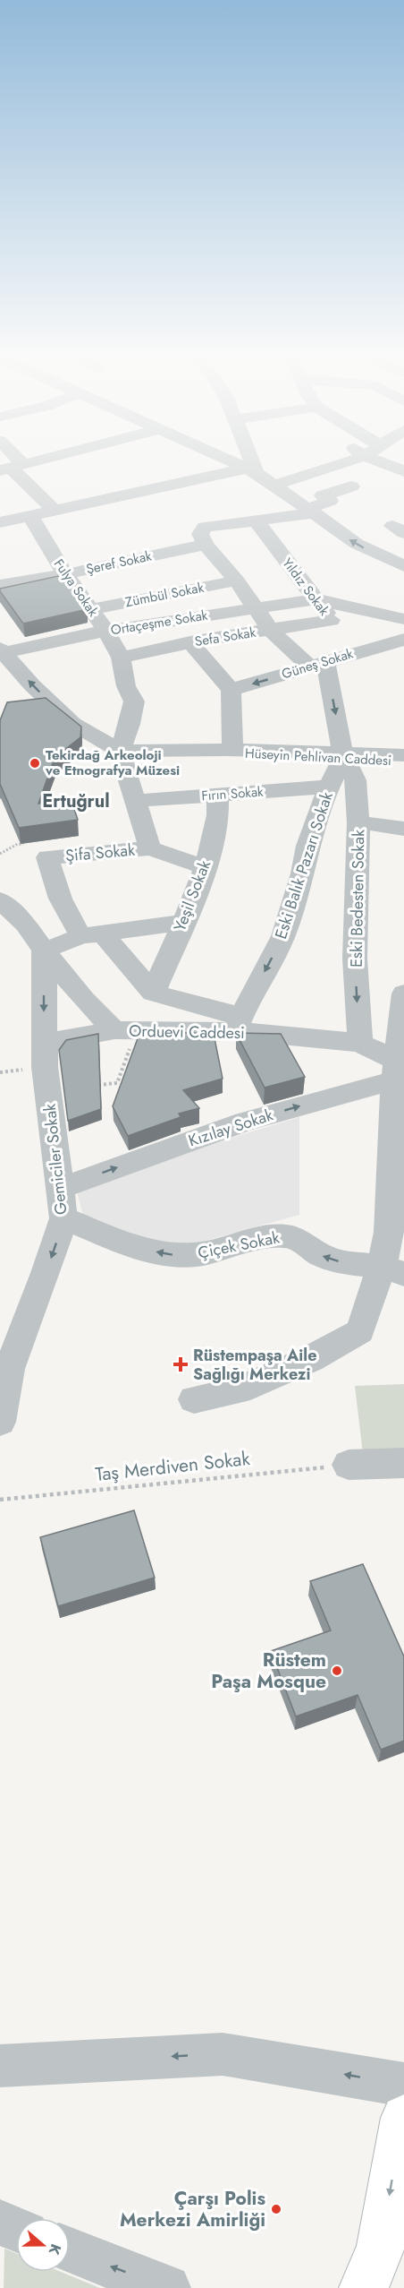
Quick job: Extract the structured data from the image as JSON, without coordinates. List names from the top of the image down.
{
  "streets": {
    "street": [
      "Şeref Sokak",
      "Yıldız Sokak",
      "Fulya Sokak",
      "Zümbül Sokak",
      "Ortaçeşme Sokak",
      "Sefa Sokak",
      "Güneş Sokak",
      "Hüseyin Pehlivan Caddesi",
      "Fırın Sokak",
      "Şifa Sokak",
      "Eski Balık Pazarı Sokak",
      "Yeşil Sokak",
      "Eski Bedesten Sokak",
      "Orduevi Caddesi",
      "Kızılay Sokak",
      "Gemiciler Sokak",
      "Çiçek Sokak"
    ],
    "path": ["Taş Merdiven Sokak"]
  },
  "crossings": [
    ["Şeref Sokak", "Fulya Sokak"],
    ["Yıldız Sokak", "Ortaçeşme Sokak"],
    ["Yıldız Sokak", "Sefa Sokak"],
    ["Yıldız Sokak", "Güneş Sokak"],
    ["Fulya Sokak", "Zümbül Sokak"],
    ["Fulya Sokak", "Ortaçeşme Sokak"],
    ["Fulya Sokak", "Sefa Sokak"],
    ["Fulya Sokak", "Hüseyin Pehlivan Caddesi"],
    ["Güneş Sokak", "Eski Bedesten Sokak"],
    ["Hüseyin Pehlivan Caddesi", "Fırın Sokak"],
    ["Hüseyin Pehlivan Caddesi", "Şifa Sokak"],
    ["Hüseyin Pehlivan Caddesi", "Eski Balık Pazarı Sokak"],
    ["Hüseyin Pehlivan Caddesi", "Yeşil Sokak"],
    ["Hüseyin Pehlivan Caddesi", "Eski Bedesten Sokak"],
    ["Fırın Sokak", "Şifa Sokak"],
    ["Fırın Sokak", "Eski Balık Pazarı Sokak"],
    ["Fırın Sokak", "Yeşil Sokak"],
    ["Şifa Sokak", "Yeşil Sokak"],
    ["Eski Balık Pazarı Sokak", "Eski Bedesten Sokak"],
    ["Eski Balık Pazarı Sokak", "Orduevi Caddesi"],
    ["Eski Bedesten Sokak", "Orduevi Caddesi"],
    ["Orduevi Caddesi", "Kızılay Sokak"],
    ["Orduevi Caddesi", "Gemiciler Sokak"],
    ["Kızılay Sokak", "Gemiciler Sokak"],
    ["Gemiciler Sokak", "Çiçek Sokak"]
  ],
  "one_way": ["Gemiciler Sokak", "Çiçek Sokak"],
  "districts": ["Ertuğrul"],
  "places": {
    "other": ["Tekirdağ Arkeoloji ve Etnografya Müzesi", "Rüstem Paşa Mosque", "Çarşı Polis Merkezi Amirliği"],
    "health": ["Rüstempaşa Aile Sağlığı Merkezi"]
  },
  "north": "right"
}
